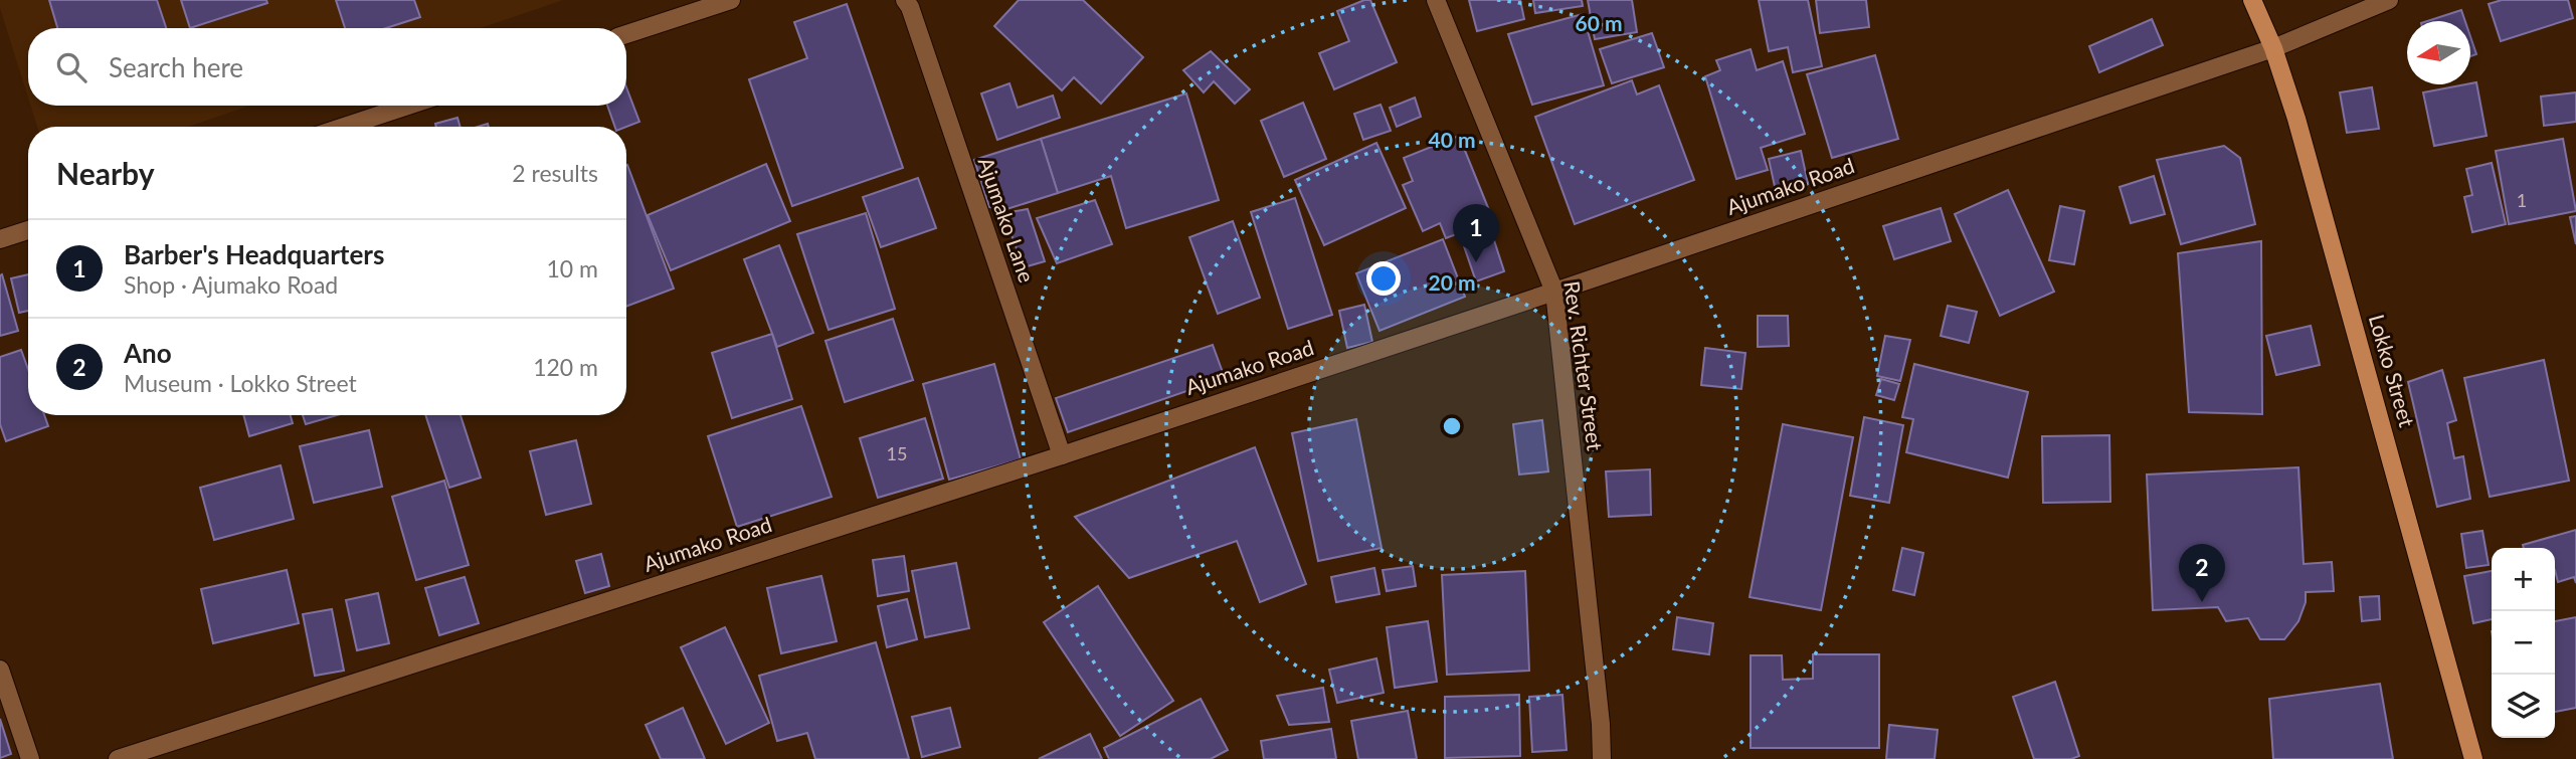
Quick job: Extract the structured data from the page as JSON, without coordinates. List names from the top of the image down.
{
  "streets": {
    "main road": ["Lokko Street"],
    "street": ["Ajumako Road", "Ajumako Lane", "Rev. Richter Street"]
  },
  "crossings": [
    ["Ajumako Road", "Ajumako Lane"],
    ["Ajumako Road", "Rev. Richter Street"],
    ["Ajumako Road", "Lokko Street"]
  ],
  "house_numbers": ["1", "15"],
  "north": "left",
  "page": {
    "search": "Search here",
    "heading": ["Nearby", "2 results"],
    "pins": ["1", "2"],
    "list": [
      {
        "mark": "1",
        "name": "Barber's Headquarters",
        "note": "Shop · Ajumako Road",
        "value": "10 m"
      },
      {
        "mark": "2",
        "name": "Ano",
        "note": "Museum · Lokko Street",
        "value": "120 m"
      }
    ],
    "map_buttons": ["+", "−"]
  },
  "rings": ["60 m", "40 m", "20 m"]
}
